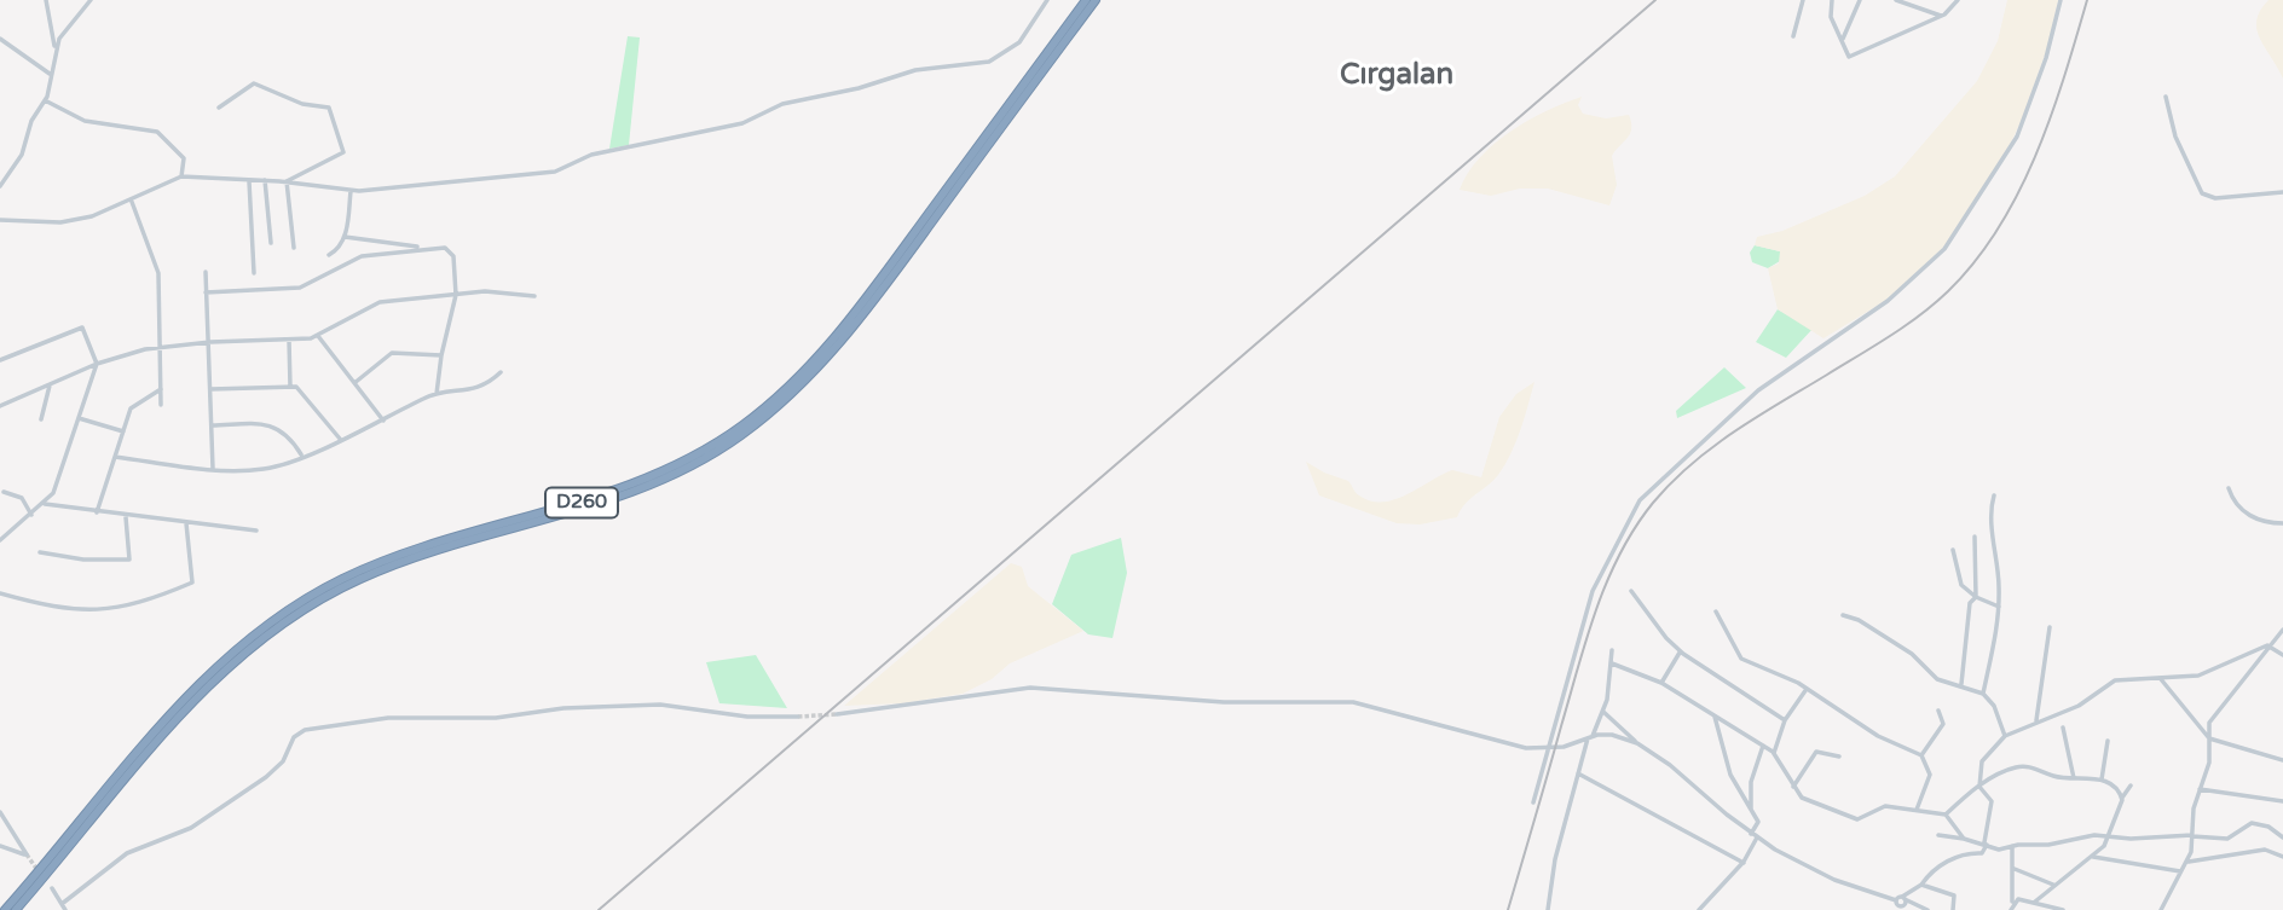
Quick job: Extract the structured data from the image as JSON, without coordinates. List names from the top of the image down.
{
  "streets": {
    "highway": ["D260"]
  },
  "districts": ["Cırgalan"]
}
